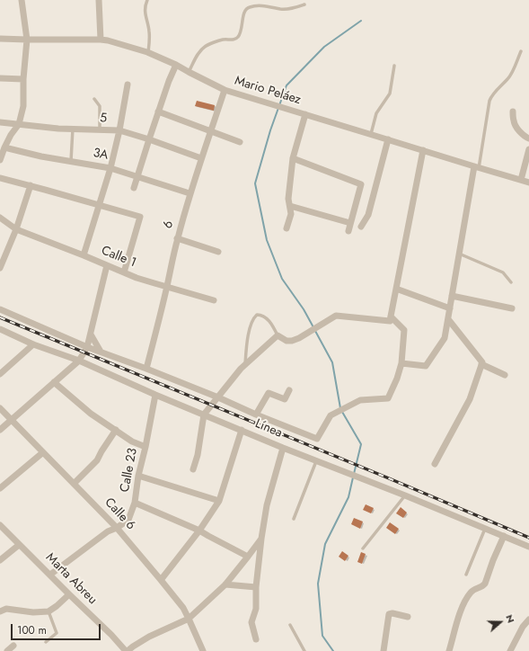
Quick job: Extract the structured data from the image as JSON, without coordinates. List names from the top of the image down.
{
  "streets": {
    "street": [
      "Mario Peláez",
      "5",
      "3A",
      "6",
      "Calle 1",
      "Línea",
      "Calle 23",
      "Calle 6",
      "Marta Abreu"
    ]
  },
  "crossings": [
    ["Mario Peláez", "6"],
    ["5", "6"],
    ["3A", "6"],
    ["6", "Calle 1"],
    ["6", "Línea"],
    ["Línea", "Calle 23"],
    ["Calle 23", "Calle 6"],
    ["Calle 23", "Marta Abreu"]
  ],
  "scale_bar": "100 m",
  "north": "right"
}
